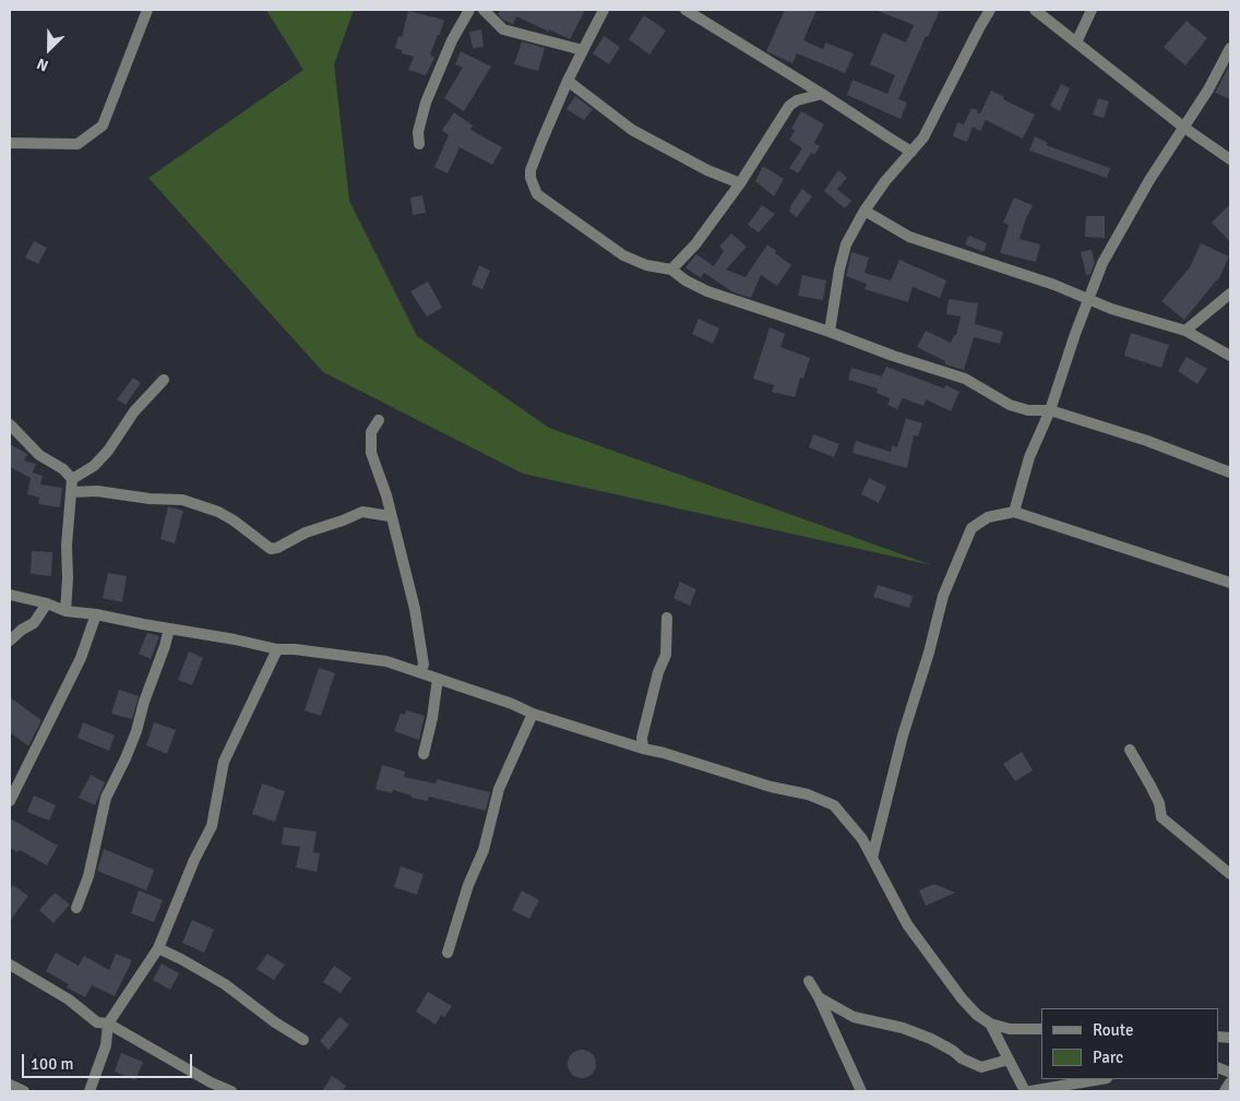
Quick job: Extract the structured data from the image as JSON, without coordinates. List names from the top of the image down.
{
  "legend": ["Route", "Parc"],
  "scale_bar": "100 m",
  "north": "bottom left"
}
